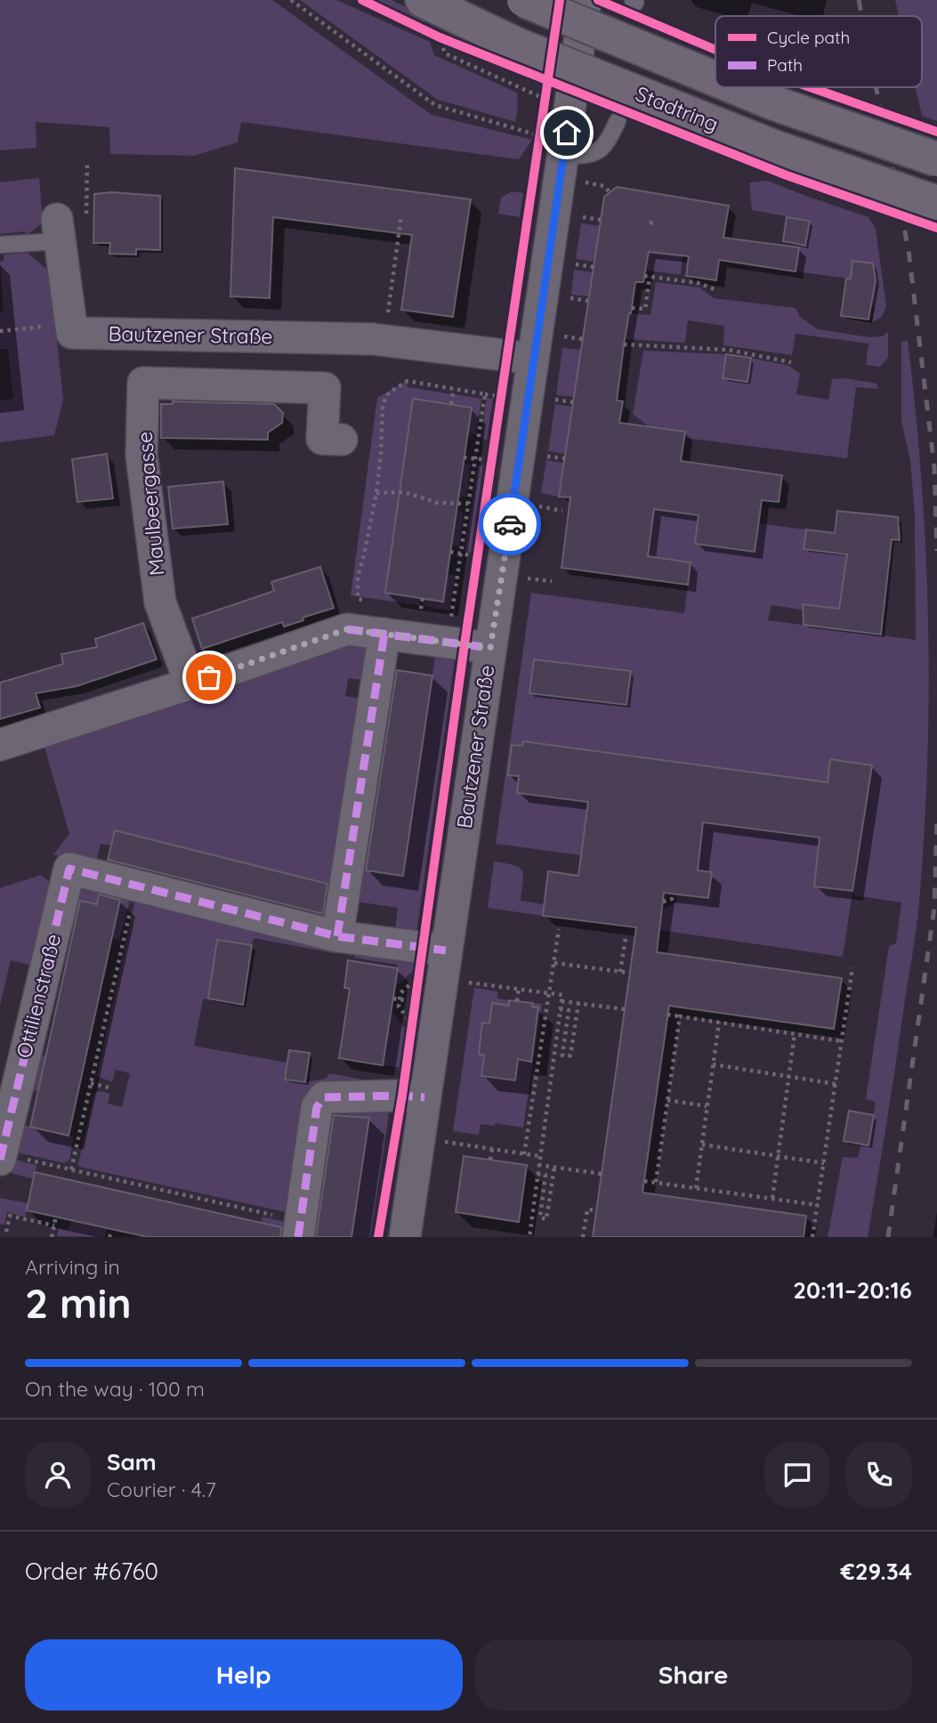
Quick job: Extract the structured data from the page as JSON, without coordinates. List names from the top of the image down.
{
  "streets": {
    "main road": ["Stadtring"],
    "street": ["Bautzener Straße", "Maulbeergasse", "Ottilienstraße"]
  },
  "legend": ["Cycle path", "Path"],
  "page": {
    "heading": ["2 min", "Arriving in", "20:11–20:16"],
    "panel": [
      "Sam",
      "Courier · 4.7",
      "Order #6760",
      "€29.34"
    ],
    "bar": "On the way · 100 m",
    "buttons": ["Help", "Share"]
  }
}
